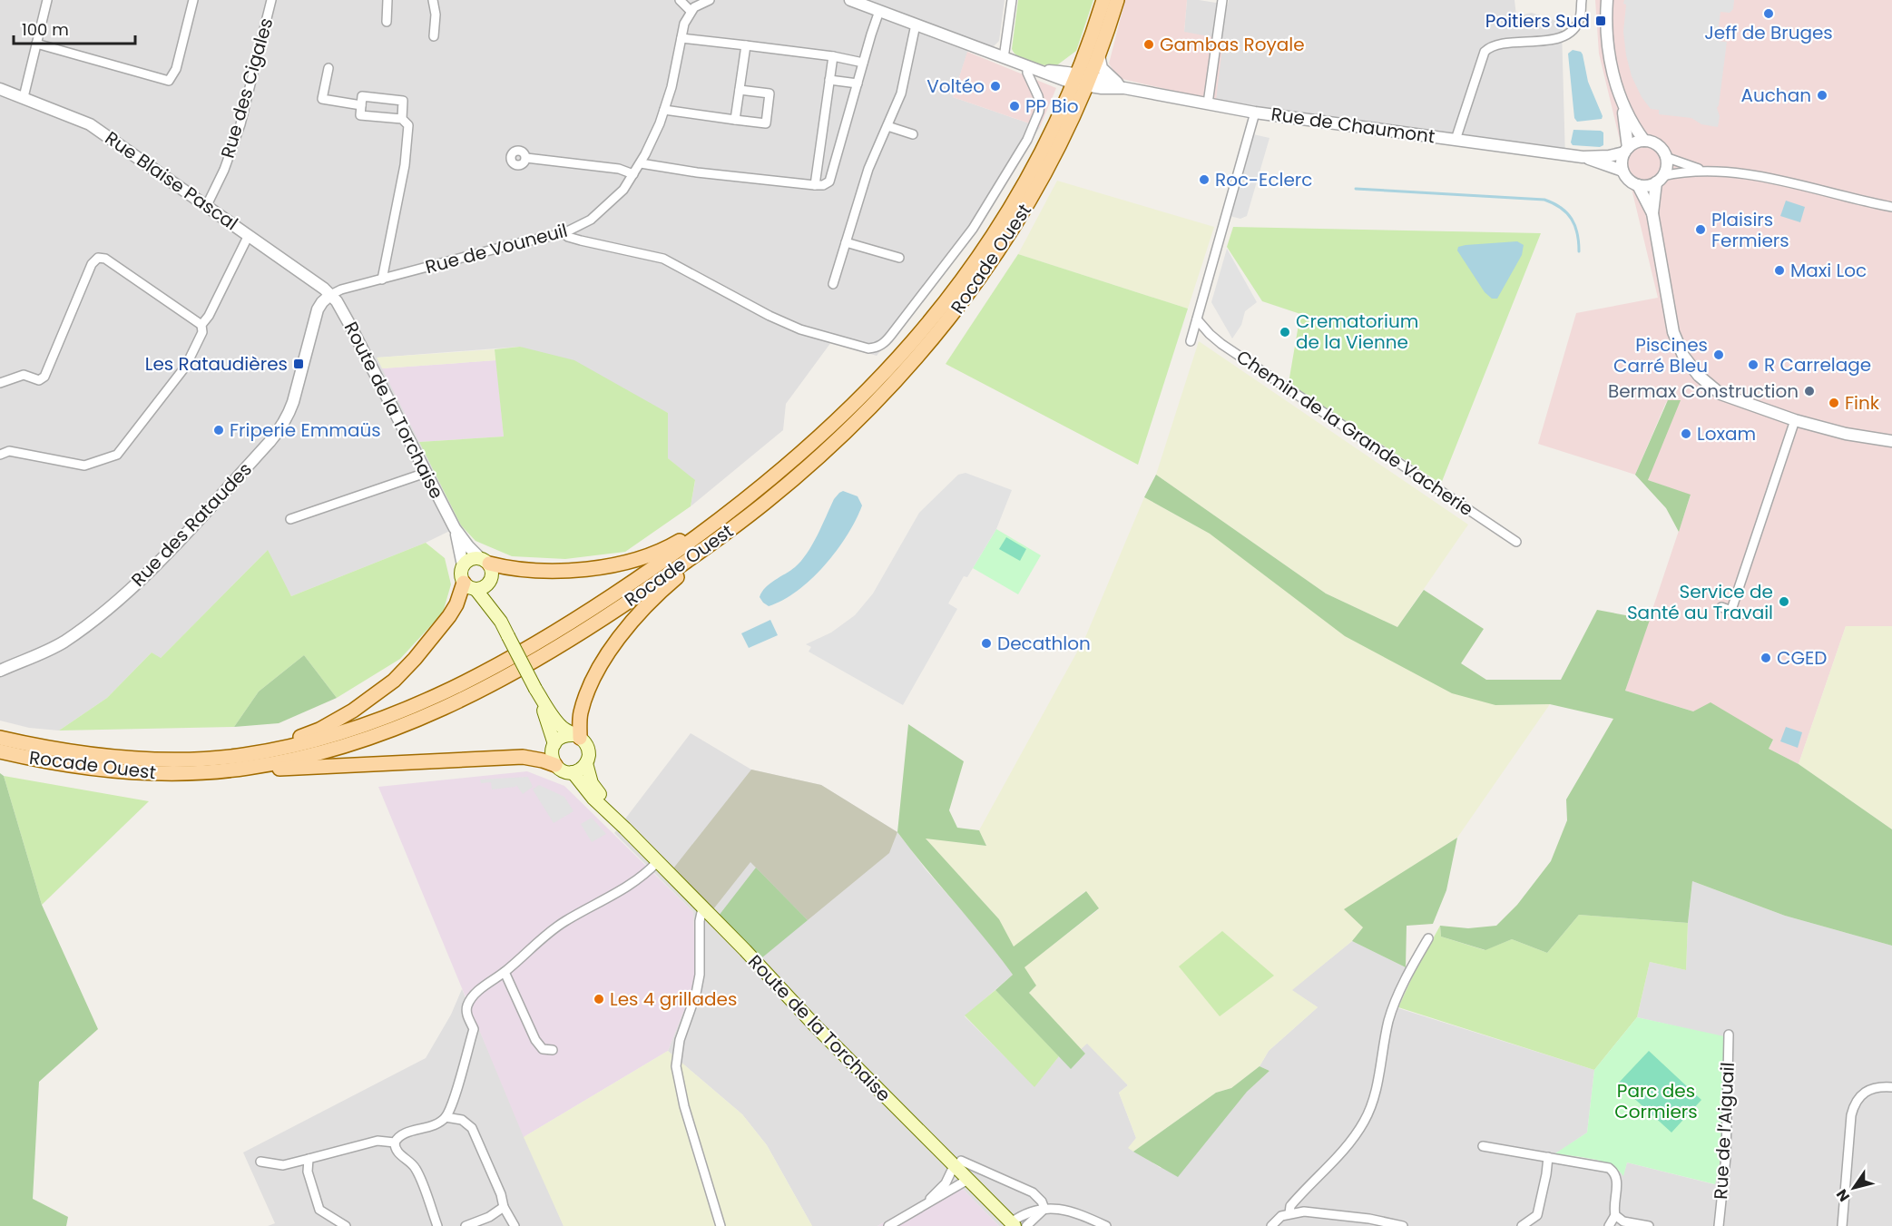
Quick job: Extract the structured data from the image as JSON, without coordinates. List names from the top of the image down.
{
  "streets": {
    "main road": ["Rocade Ouest", "Route de la Torchaise"],
    "street": [
      "Rue des Cigales",
      "Rue de Chaumont",
      "Rue Blaise Pascal",
      "Rue de Vouneuil",
      "Chemin de la Grande Vacherie",
      "Rue des Rataudes",
      "Rue de l’Aiguail"
    ]
  },
  "crossings": [
    ["Rue des Cigales", "Rue Blaise Pascal"],
    ["Rue de Chaumont", "Rocade Ouest"],
    ["Rue Blaise Pascal", "Rue de Vouneuil"],
    ["Rue Blaise Pascal", "Route de la Torchaise"],
    ["Rue Blaise Pascal", "Rue des Rataudes"],
    ["Rue de Vouneuil", "Route de la Torchaise"],
    ["Rue de Vouneuil", "Rue des Rataudes"],
    ["Route de la Torchaise", "Rue des Rataudes"]
  ],
  "parks": ["Parc des Cormiers"],
  "places": {
    "other": [
      "Jeff de Bruges",
      "Gambas Royale",
      "Voltéo",
      "Auchan",
      "PP Bio",
      "Roc-Eclerc",
      "Plaisirs Fermiers",
      "Maxi Loc",
      "Crematorium de la Vienne",
      "Piscines Carré Bleu",
      "R Carrelage",
      "Bermax Construction",
      "Fink",
      "Friperie Emmaüs",
      "Loxam",
      "Service de Santé au Travail",
      "Decathlon",
      "CGED",
      "Les 4 grillades"
    ],
    "transit": ["Poitiers Sud", "Les Rataudières"]
  },
  "scale_bar": "100 m",
  "north": "bottom left"
}
